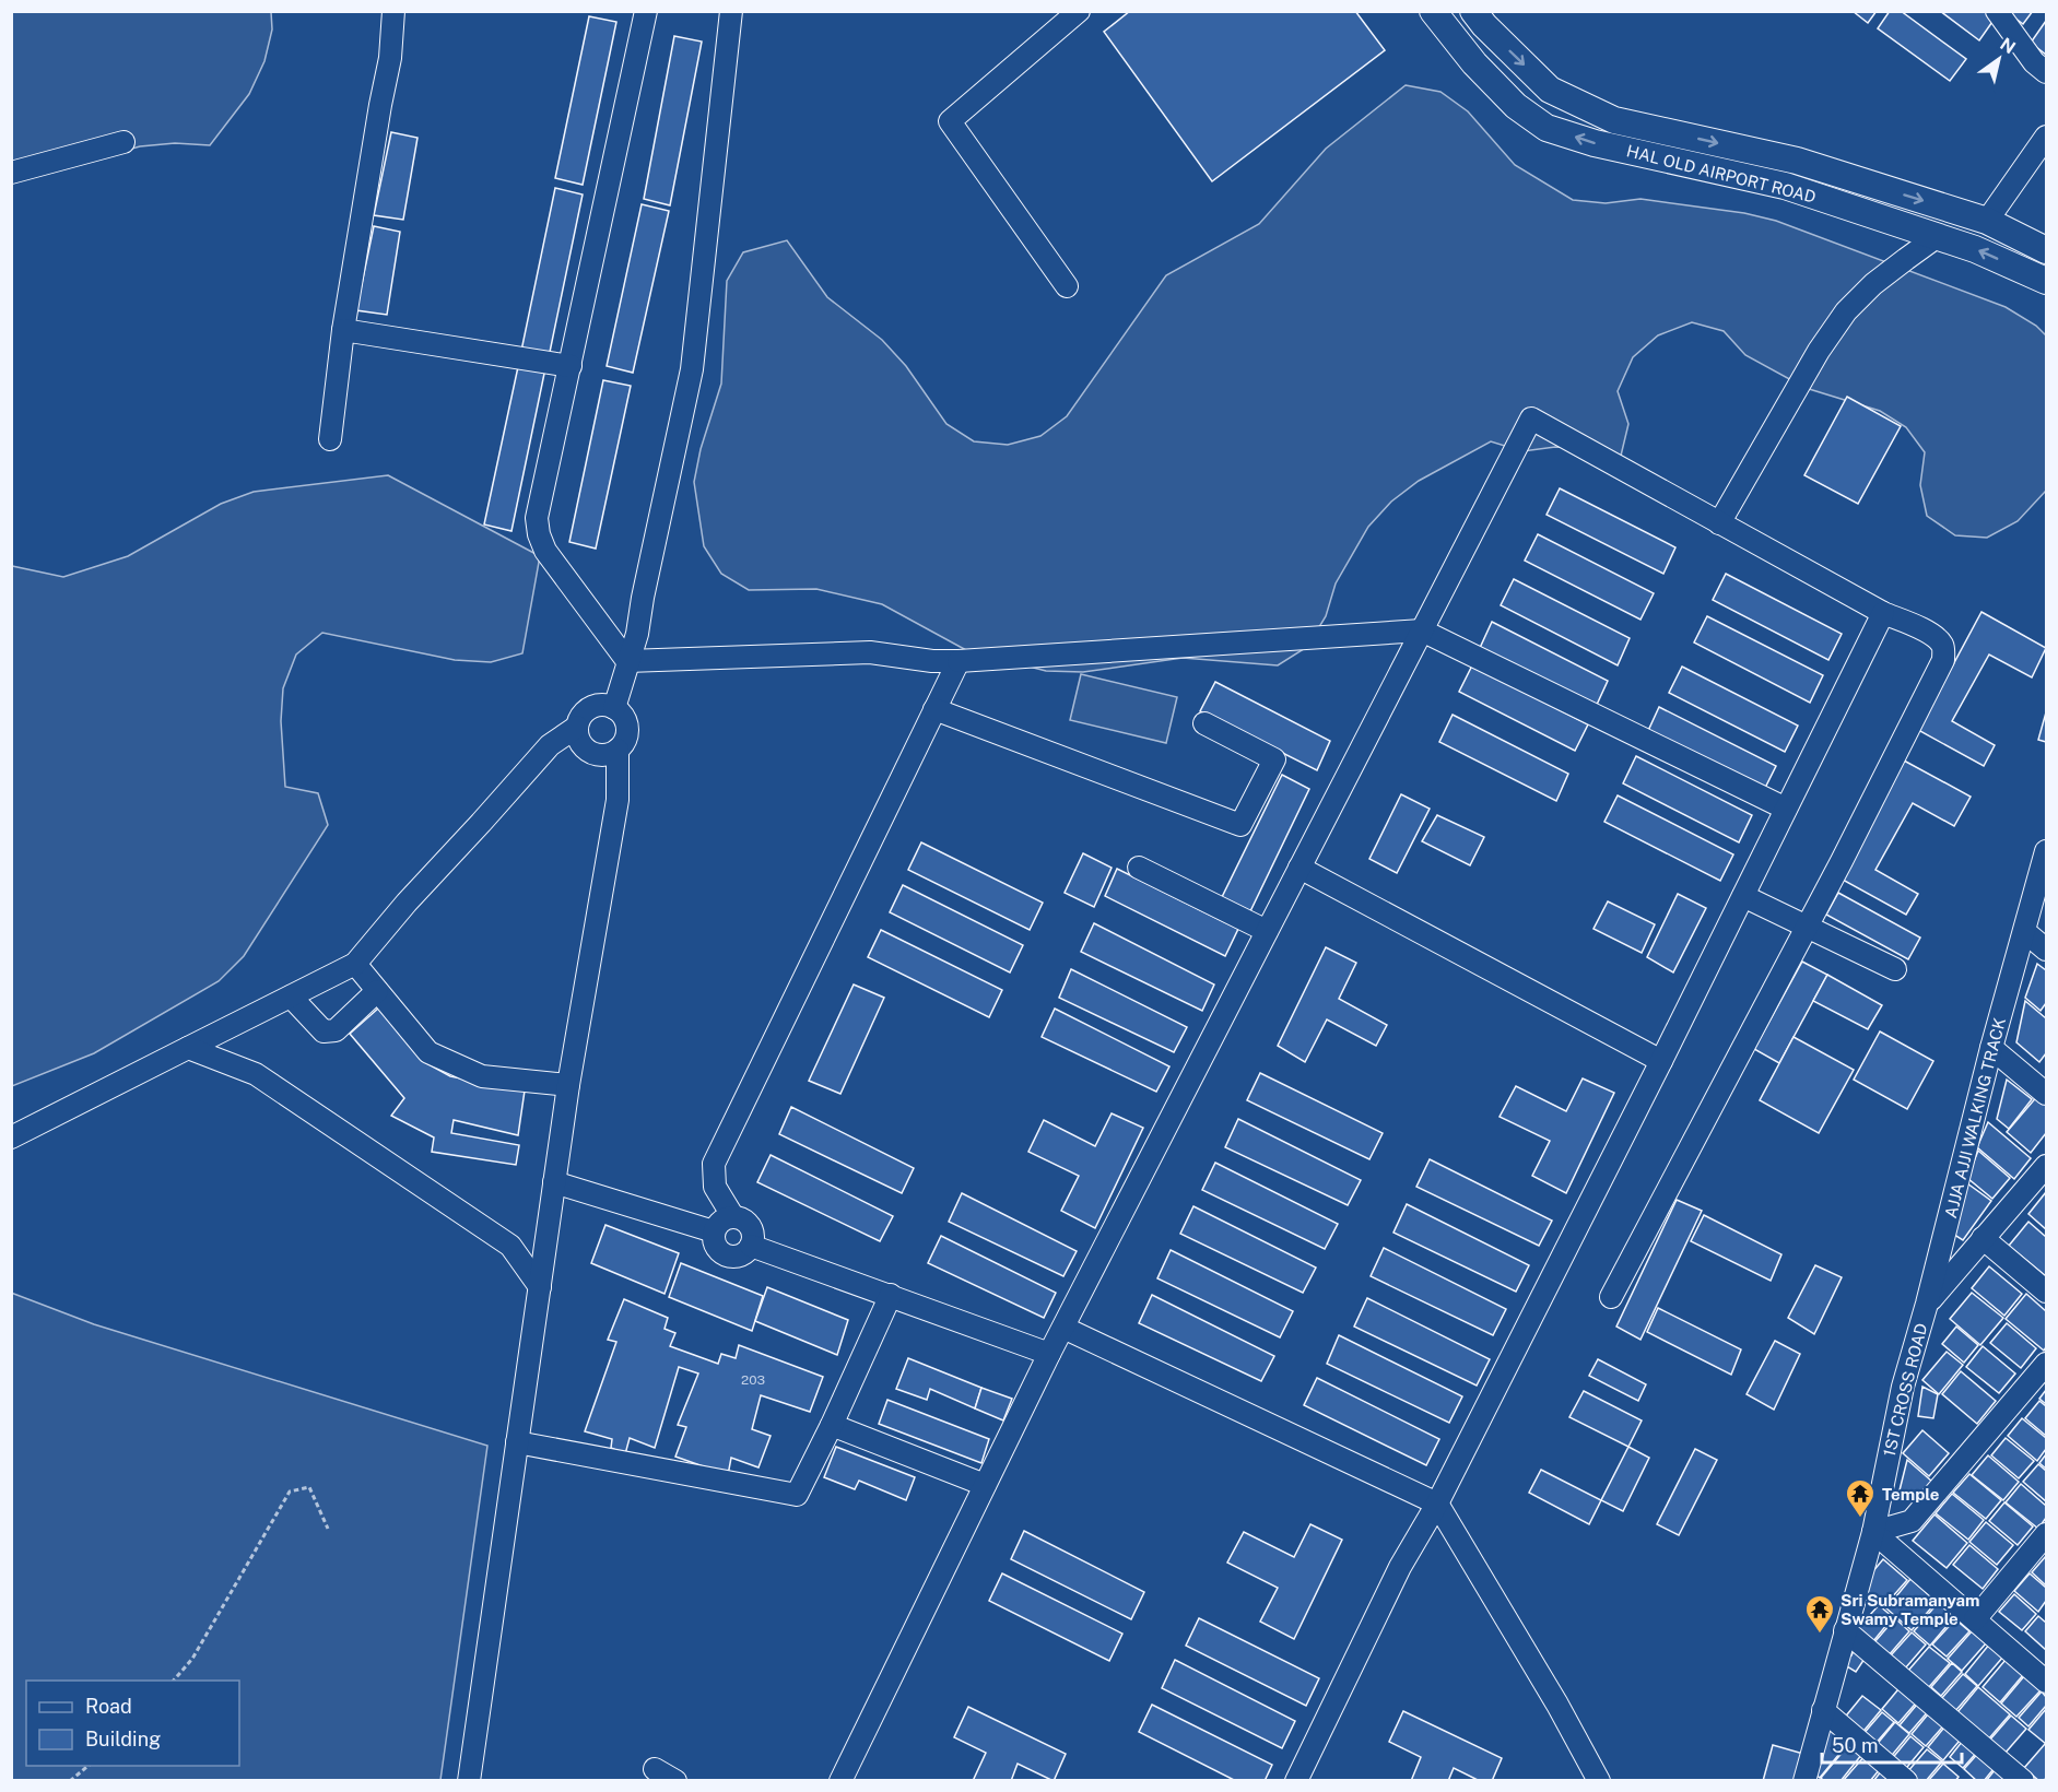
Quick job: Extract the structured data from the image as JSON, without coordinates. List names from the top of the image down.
{
  "streets": {
    "main road": ["HAL OLD AIRPORT ROAD"],
    "street": ["AJJA AJJI WALKING TRACK", "1ST CROSS ROAD"]
  },
  "crossings": [
    ["AJJA AJJI WALKING TRACK", "1ST CROSS ROAD"]
  ],
  "places": {
    "temple": ["Temple", "Sri Subramanyam Swamy Temple"]
  },
  "house_numbers": ["203"],
  "legend": ["Road", "Building"],
  "scale_bar": "50 m",
  "north": "top right"
}
